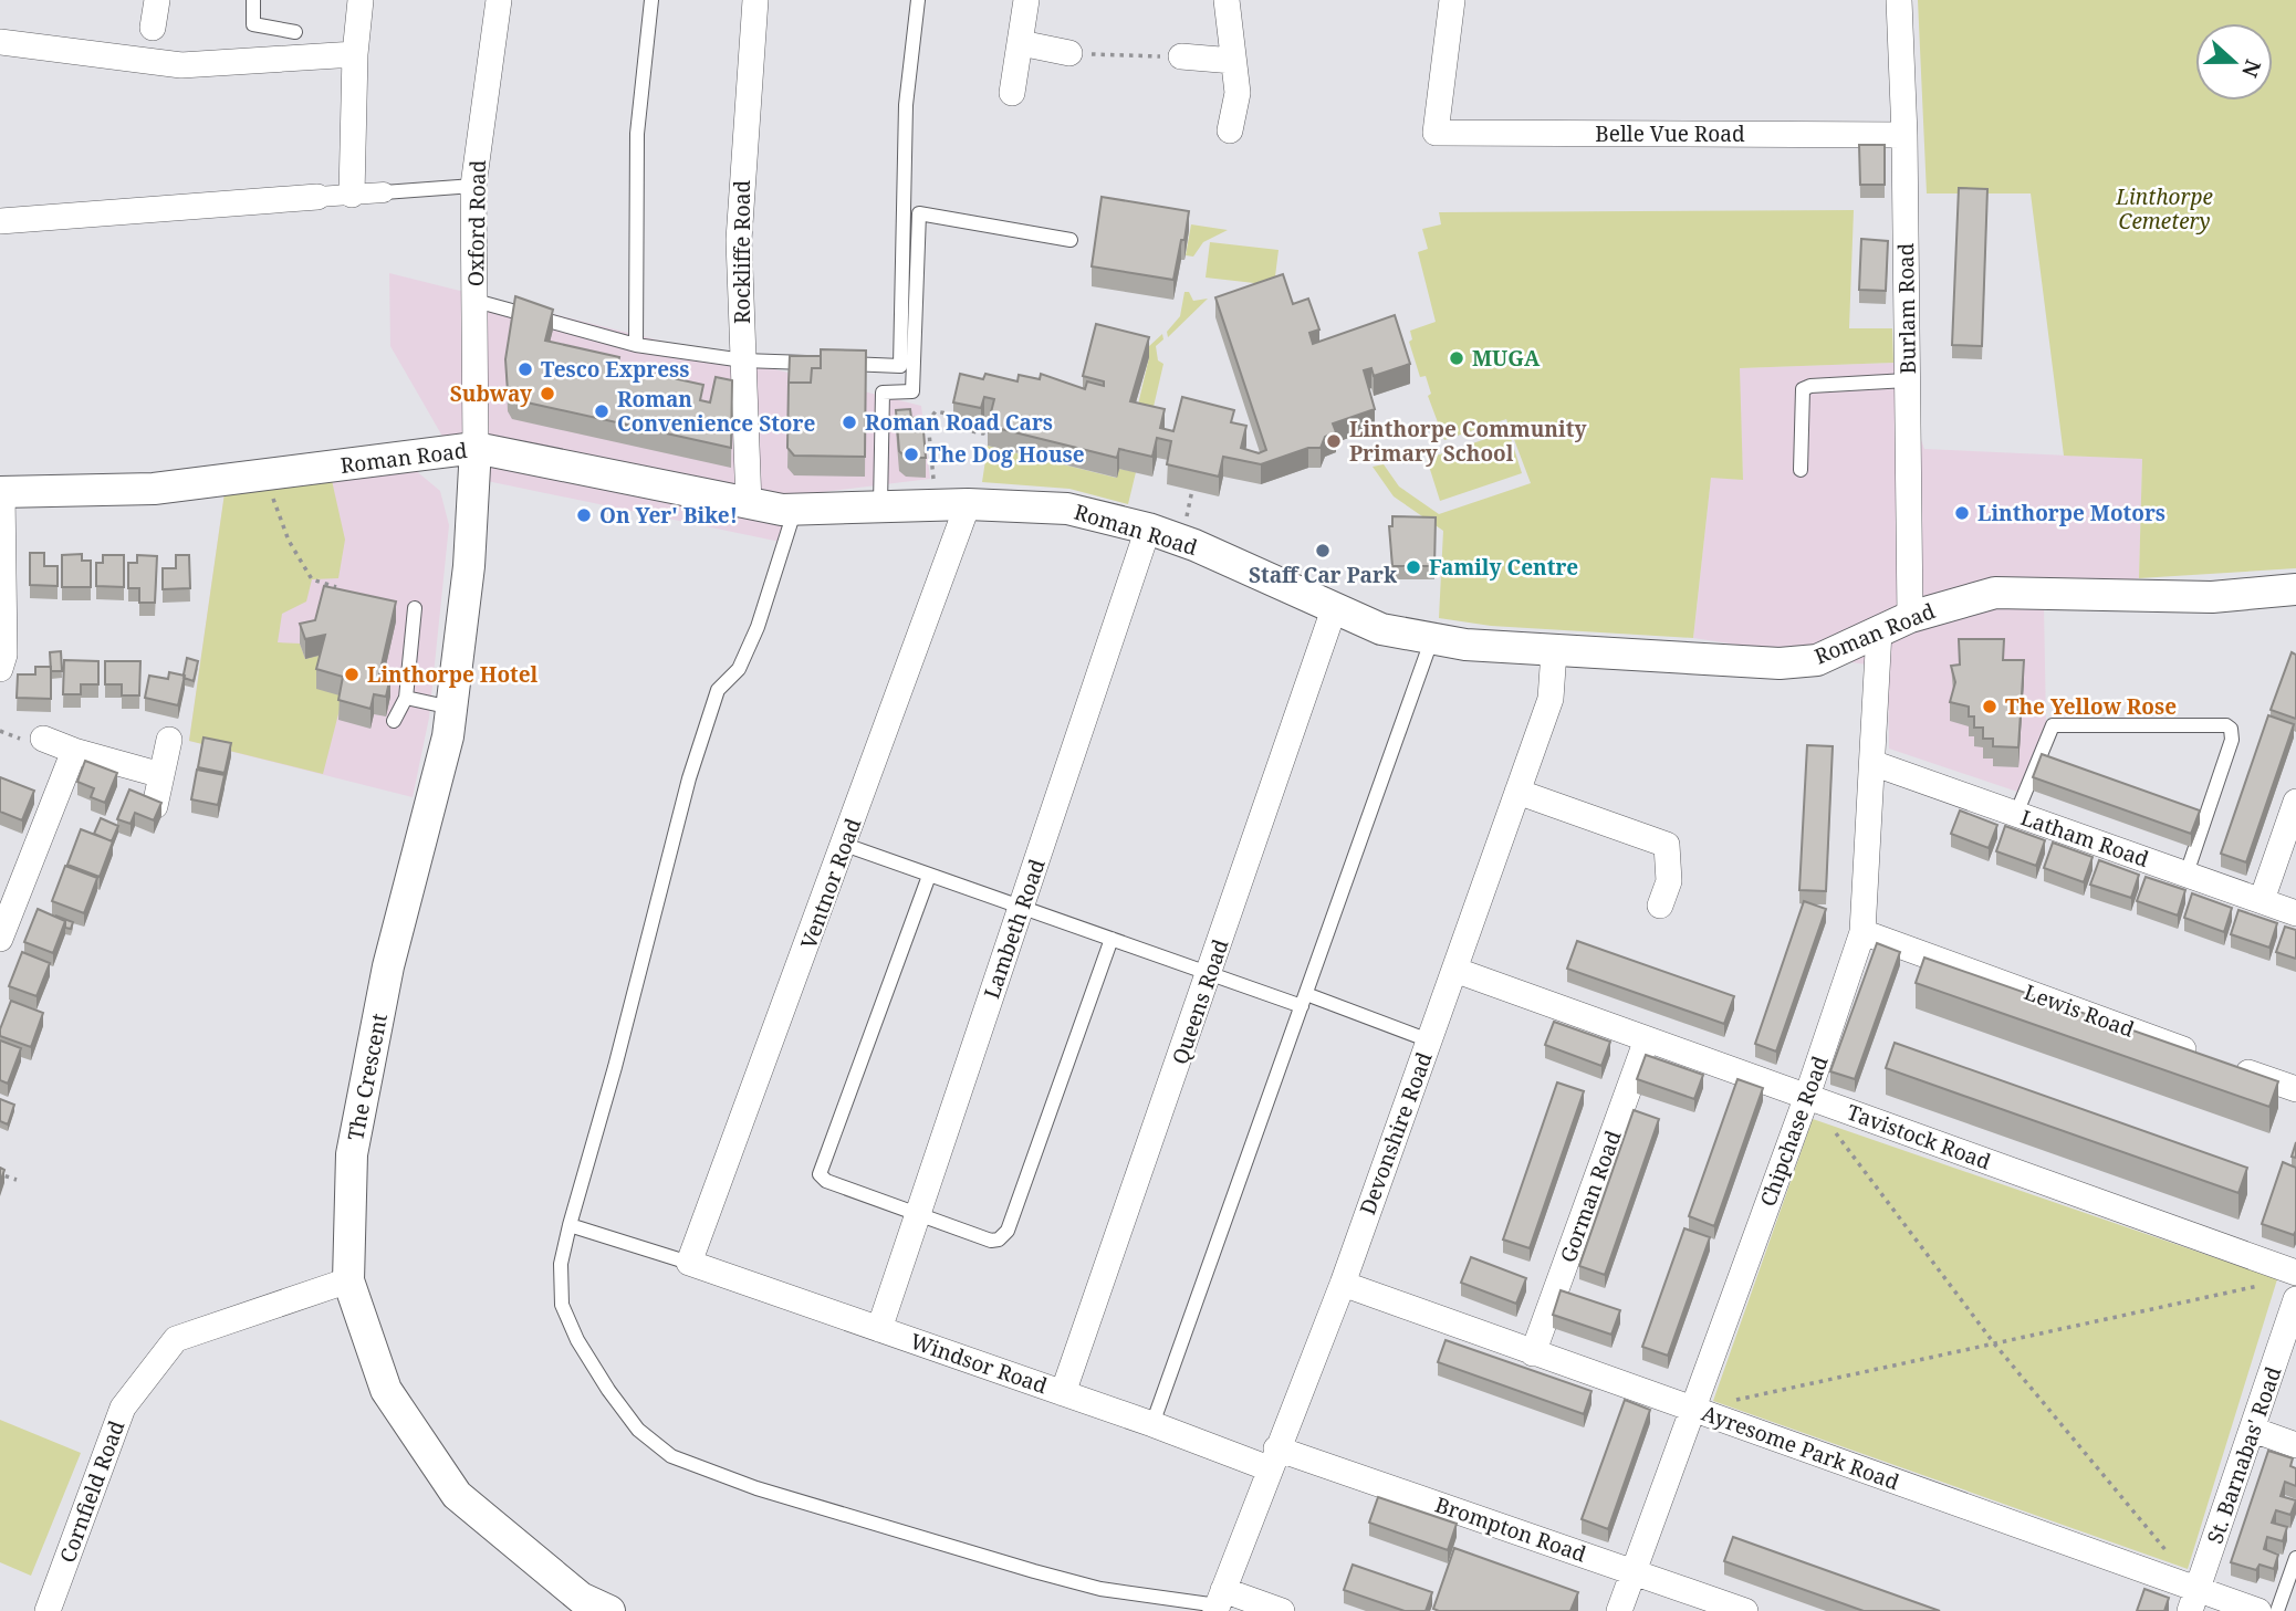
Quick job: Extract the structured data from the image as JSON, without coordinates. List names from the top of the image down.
{
  "streets": {
    "street": [
      "Belle Vue Road",
      "Oxford Road",
      "Rockliffe Road",
      "Burlam Road",
      "Roman Road",
      "Latham Road",
      "Ventnor Road",
      "Lambeth Road",
      "Queens Road",
      "Lewis Road",
      "The Crescent",
      "Chipchase Road",
      "Devonshire Road",
      "Tavistock Road",
      "Gorman Road",
      "Windsor Road",
      "Ayresome Park Road",
      "St. Barnabas' Road",
      "Cornfield Road",
      "Brompton Road"
    ]
  },
  "crossings": [
    ["Belle Vue Road", "Burlam Road"],
    ["Oxford Road", "Roman Road"],
    ["Oxford Road", "The Crescent"],
    ["Rockliffe Road", "Roman Road"],
    ["Burlam Road", "Roman Road"],
    ["Roman Road", "Ventnor Road"],
    ["Roman Road", "Lambeth Road"],
    ["Roman Road", "Queens Road"],
    ["Roman Road", "The Crescent"],
    ["Roman Road", "Chipchase Road"],
    ["Roman Road", "Devonshire Road"],
    ["Latham Road", "Chipchase Road"],
    ["Ventnor Road", "Windsor Road"],
    ["Lambeth Road", "Windsor Road"],
    ["Queens Road", "Windsor Road"],
    ["Lewis Road", "Chipchase Road"],
    ["The Crescent", "Cornfield Road"],
    ["Chipchase Road", "Tavistock Road"],
    ["Chipchase Road", "Ayresome Park Road"],
    ["Chipchase Road", "Brompton Road"],
    ["Devonshire Road", "Tavistock Road"],
    ["Devonshire Road", "Windsor Road"],
    ["Devonshire Road", "Ayresome Park Road"],
    ["Devonshire Road", "Brompton Road"],
    ["Tavistock Road", "Gorman Road"],
    ["Gorman Road", "Ayresome Park Road"],
    ["Windsor Road", "Brompton Road"],
    ["Ayresome Park Road", "St. Barnabas' Road"]
  ],
  "parks": ["Linthorpe Cemetery"],
  "places": [
    "MUGA",
    "Tesco Express",
    "Subway",
    "Roman Convenience Store",
    "Roman Road Cars",
    "Linthorpe Community Primary School",
    "The Dog House",
    "Linthorpe Motors",
    "On Yer' Bike!",
    "Staff Car Park",
    "Family Centre",
    "Linthorpe Hotel",
    "The Yellow Rose"
  ],
  "north": "right"
}
